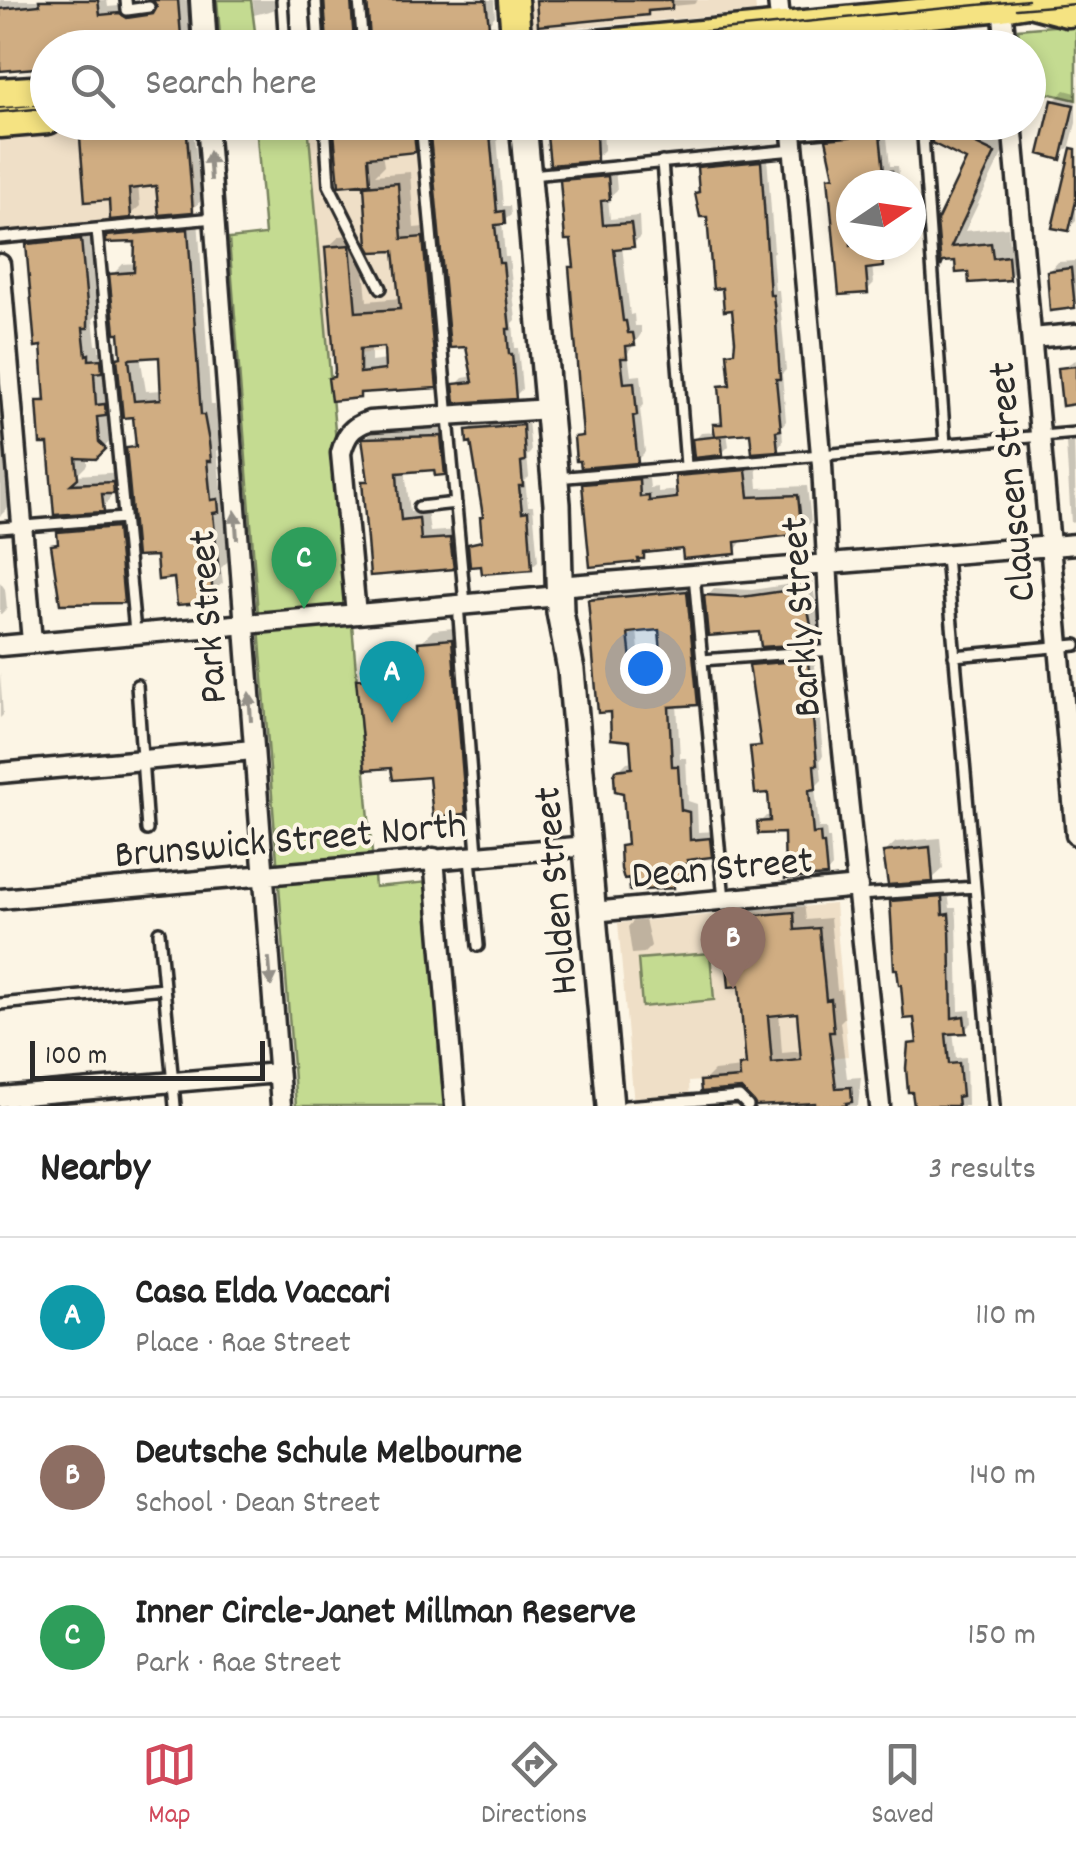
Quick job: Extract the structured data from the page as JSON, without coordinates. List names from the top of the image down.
{
  "streets": {
    "main road": ["Holden Street"],
    "street": [
      "Clauscen Street",
      "Park Street",
      "Barkly Street",
      "Brunswick Street North",
      "Dean Street"
    ]
  },
  "crossings": [
    ["Park Street", "Brunswick Street North"],
    ["Barkly Street", "Dean Street"],
    ["Brunswick Street North", "Holden Street"],
    ["Dean Street", "Holden Street"]
  ],
  "scale_bar": "100 m",
  "north": "right",
  "page": {
    "search": "Search here",
    "pins": ["C", "A", "B"],
    "scale": "100 m",
    "heading": ["Nearby", "3 results"],
    "list": [
      {
        "mark": "A",
        "name": "Casa Elda Vaccari",
        "note": "Place · Rae Street",
        "value": "110 m"
      },
      {
        "mark": "B",
        "name": "Deutsche Schule Melbourne",
        "note": "School · Dean Street",
        "value": "140 m"
      },
      {
        "mark": "C",
        "name": "Inner Circle-Janet Millman Reserve",
        "note": "Park · Rae Street",
        "value": "150 m"
      }
    ],
    "nav": ["Map", "Directions", "Saved"]
  }
}
